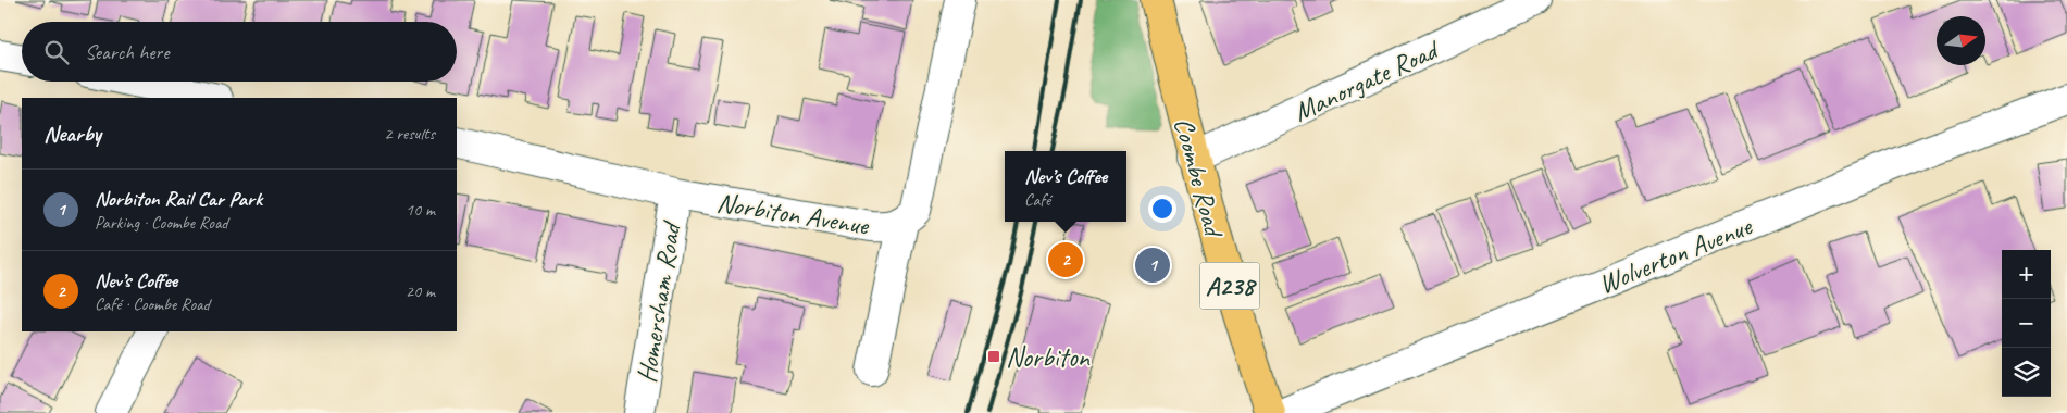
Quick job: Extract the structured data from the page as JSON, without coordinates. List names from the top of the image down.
{
  "streets": {
    "main road": ["Coombe Road", "A238"],
    "street": [
      "Manorgate Road",
      "Norbiton Avenue",
      "Wolverton Avenue",
      "Homersham Road"
    ]
  },
  "crossings": [
    ["Manorgate Road", "Coombe Road"],
    ["Norbiton Avenue", "Homersham Road"]
  ],
  "places": {
    "transit": ["Norbiton"]
  },
  "north": "right",
  "page": {
    "search": "Search here",
    "heading": ["Nearby", "2 results"],
    "popup": ["Nev’s Coffee", "Café"],
    "list": [
      {
        "mark": "1",
        "name": "Norbiton Rail Car Park",
        "note": "Parking · Coombe Road",
        "value": "10 m"
      },
      {
        "mark": "2",
        "name": "Nev’s Coffee",
        "note": "Café · Coombe Road",
        "value": "20 m"
      }
    ],
    "pins": ["2", "1"],
    "map_buttons": ["+", "−"]
  }
}
